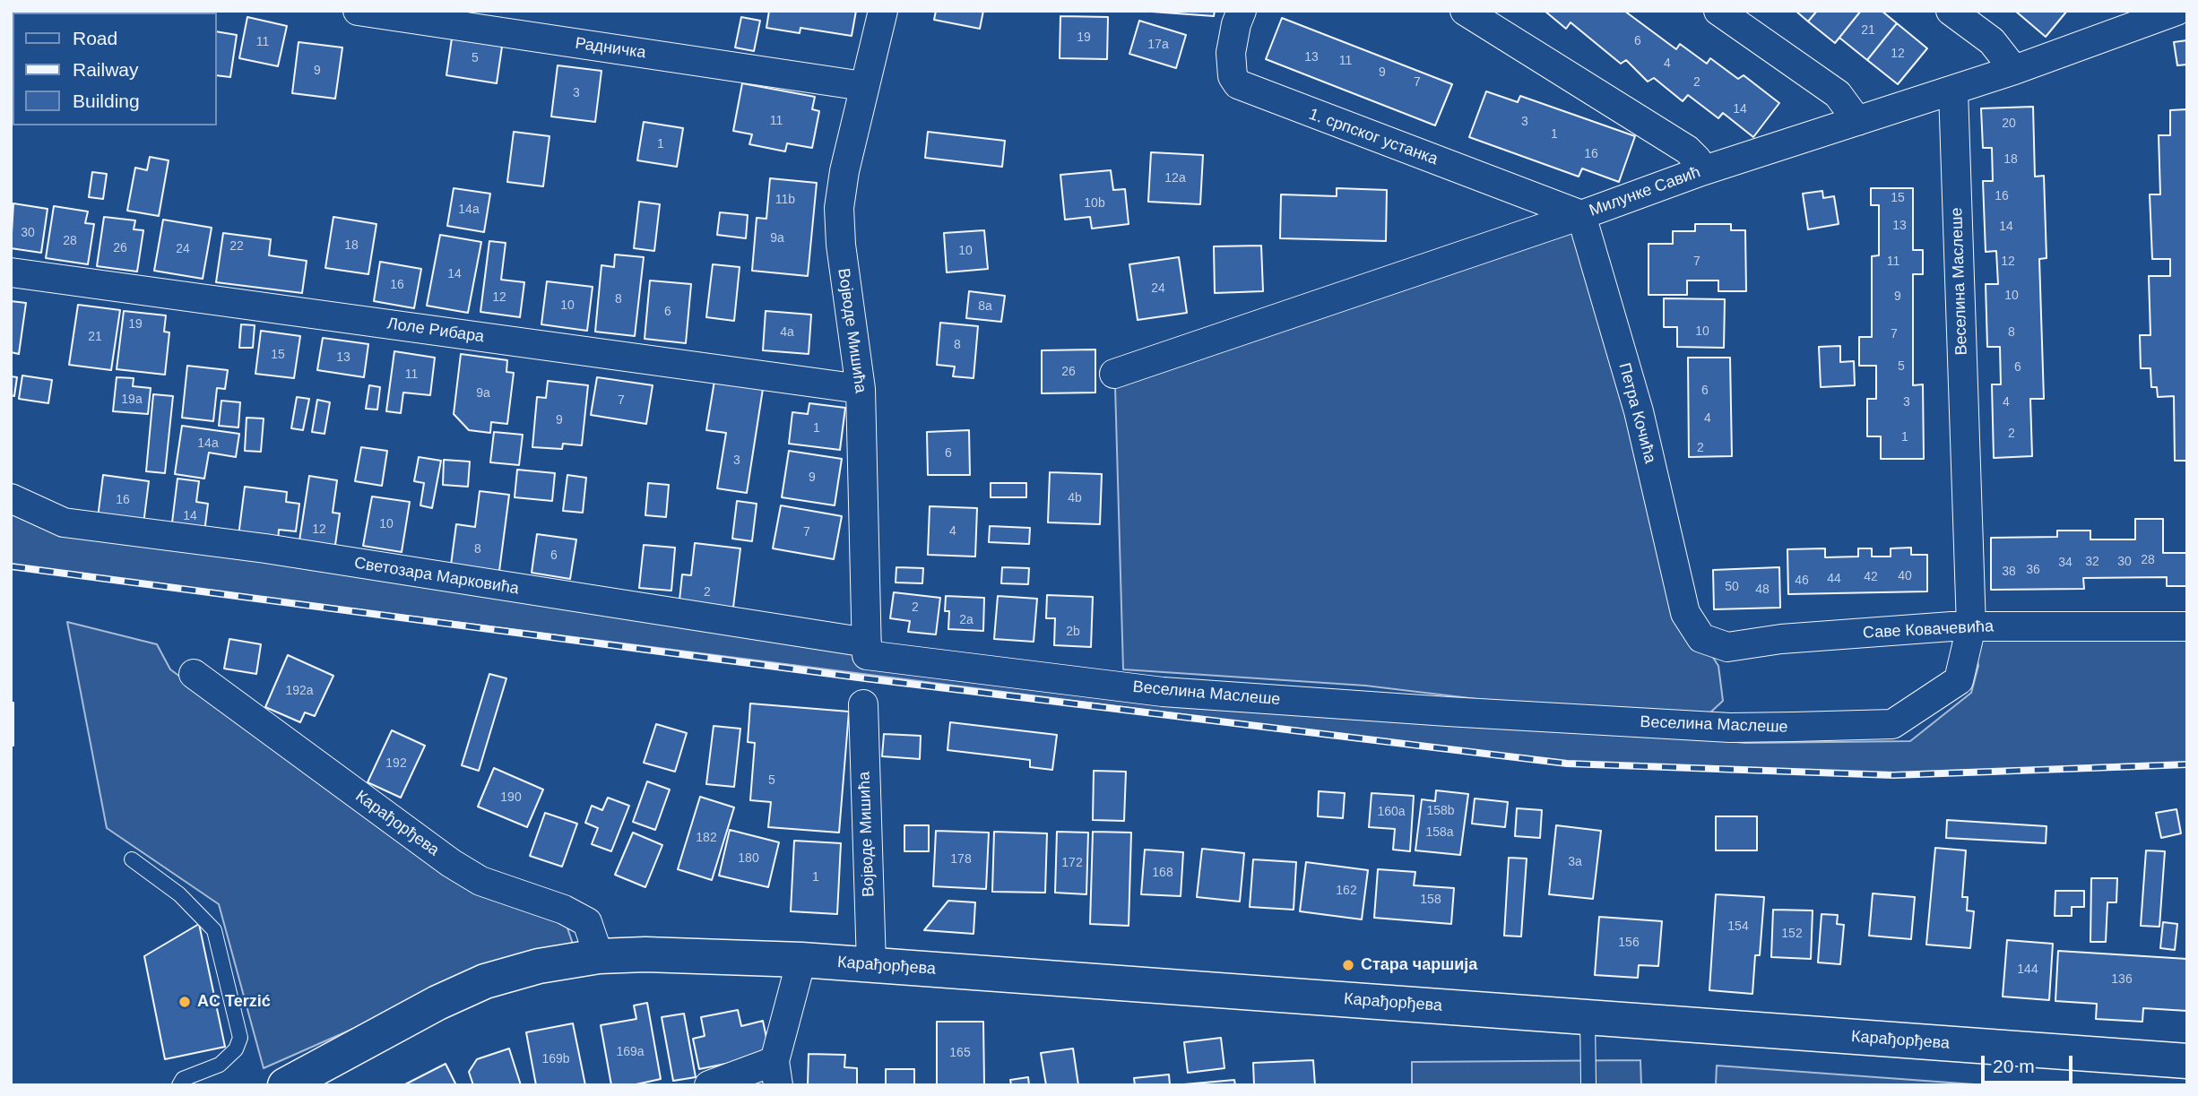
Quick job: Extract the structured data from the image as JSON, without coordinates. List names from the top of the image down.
{
  "streets": {
    "street": [
      "Радничка",
      "1. српског устанка",
      "Милунке Савић",
      "Веселина Маслеше",
      "Лоле Рибара",
      "Војводе Мишића",
      "Петра Кочића",
      "Светозара Марковића",
      "Саве Ковачевића",
      "Карађорђева"
    ]
  },
  "crossings": [
    ["Радничка", "Војводе Мишића"],
    ["1. српског устанка", "Милунке Савић"],
    ["1. српског устанка", "Петра Кочића"],
    ["Милунке Савић", "Веселина Маслеше"],
    ["Милунке Савић", "Петра Кочића"],
    ["Веселина Маслеше", "Војводе Мишића"],
    ["Веселина Маслеше", "Светозара Марковића"],
    ["Веселина Маслеше", "Саве Ковачевића"],
    ["Лоле Рибара", "Војводе Мишића"],
    ["Војводе Мишића", "Светозара Марковића"],
    ["Војводе Мишића", "Карађорђева"],
    ["Петра Кочића", "Саве Ковачевића"]
  ],
  "places": ["Стара чаршија", "AC Terzić"],
  "house_numbers": [
    "21",
    "19",
    "6",
    "11",
    "17a",
    "12",
    "13",
    "5",
    "11",
    "4",
    "9",
    "9",
    "7",
    "2",
    "3",
    "14",
    "11",
    "3",
    "20",
    "1",
    "1",
    "16",
    "18",
    "12a",
    "16",
    "15",
    "11b",
    "10b",
    "14a",
    "13",
    "14",
    "30",
    "9a",
    "28",
    "18",
    "22",
    "26",
    "24",
    "10",
    "7",
    "11",
    "12",
    "14",
    "16",
    "24",
    "10",
    "9",
    "12",
    "8",
    "10",
    "8a",
    "6",
    "19",
    "10",
    "4a",
    "8",
    "7",
    "21",
    "8",
    "15",
    "13",
    "5",
    "6",
    "26",
    "11",
    "6",
    "9a",
    "19a",
    "7",
    "3",
    "4",
    "4",
    "9",
    "1",
    "2",
    "1",
    "14a",
    "2",
    "6",
    "3",
    "9",
    "4b",
    "16",
    "14",
    "10",
    "12",
    "4",
    "7",
    "8",
    "6",
    "28",
    "32",
    "30",
    "34",
    "36",
    "38",
    "40",
    "42",
    "44",
    "46",
    "50",
    "48",
    "2",
    "2",
    "2a",
    "2b",
    "192a",
    "192",
    "5",
    "190",
    "158b",
    "160a",
    "158a",
    "182",
    "180",
    "178",
    "3a",
    "172",
    "168",
    "1",
    "162",
    "158",
    "154",
    "152",
    "156",
    "144",
    "136",
    "169a",
    "165",
    "169b"
  ],
  "legend": ["Road", "Railway", "Building"],
  "scale_bar": "20 m"
}
